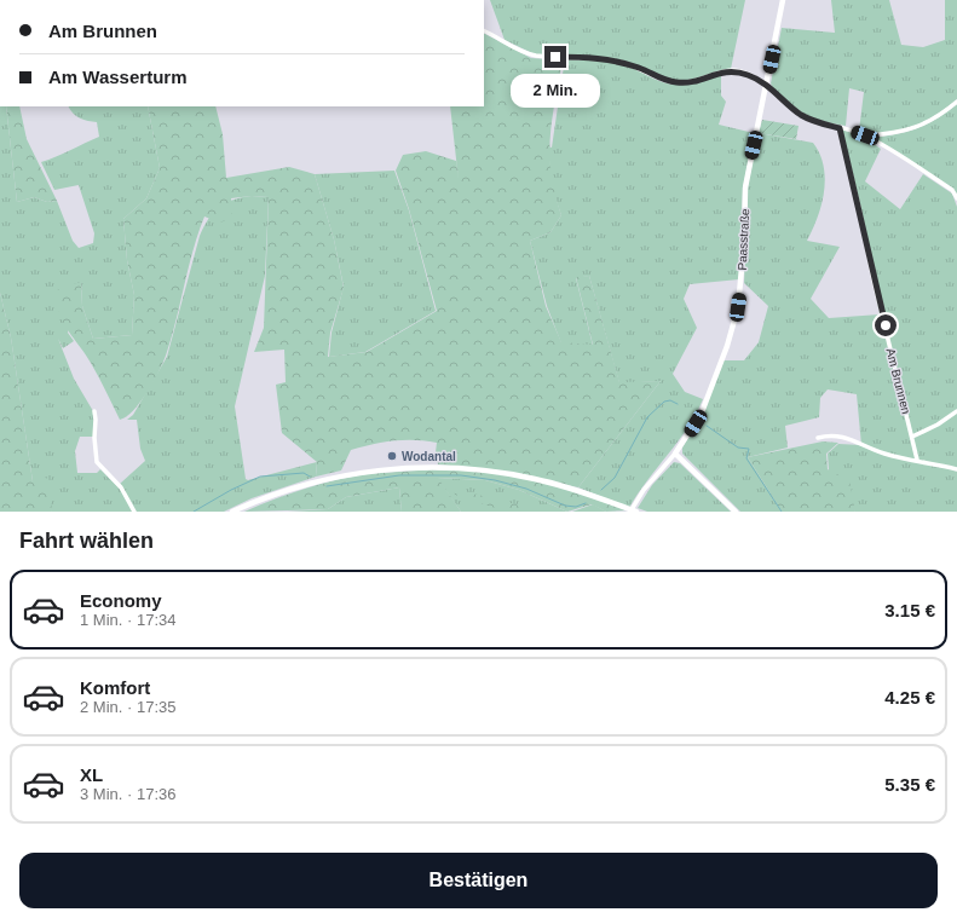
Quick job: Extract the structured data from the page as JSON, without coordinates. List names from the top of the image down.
{
  "streets": {
    "street": ["Paasstraße", "Am Brunnen"]
  },
  "places": ["Wodantal"],
  "page": {
    "banner": ["Am Brunnen", "Am Wasserturm"],
    "bubble": "2 Min.",
    "heading": "Fahrt wählen",
    "list": [
      {
        "name": "Economy",
        "note": "1 Min. · 17:34",
        "value": "3.15 €"
      },
      {
        "name": "Komfort",
        "note": "2 Min. · 17:35",
        "value": "4.25 €"
      },
      {
        "name": "XL",
        "note": "3 Min. · 17:36",
        "value": "5.35 €"
      }
    ],
    "buttons": "Bestätigen"
  }
}
